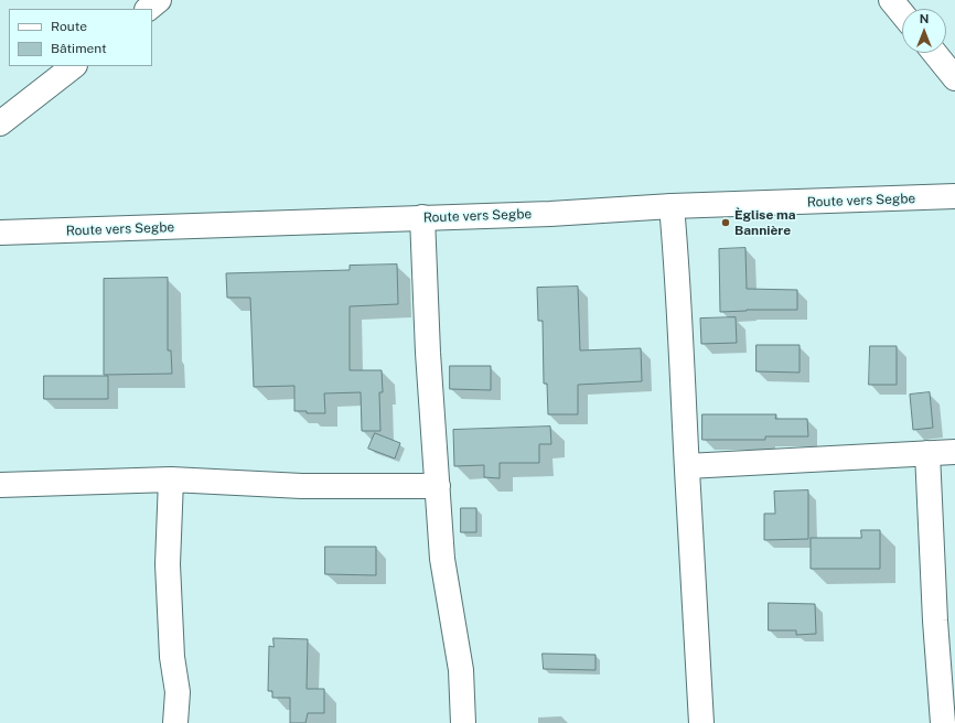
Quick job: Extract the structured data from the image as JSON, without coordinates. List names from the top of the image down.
{
  "streets": {
    "street": ["Route vers Segbe"]
  },
  "places": ["Èglise ma Bannière"],
  "legend": ["Route", "Bâtiment"],
  "north": "top"
}
